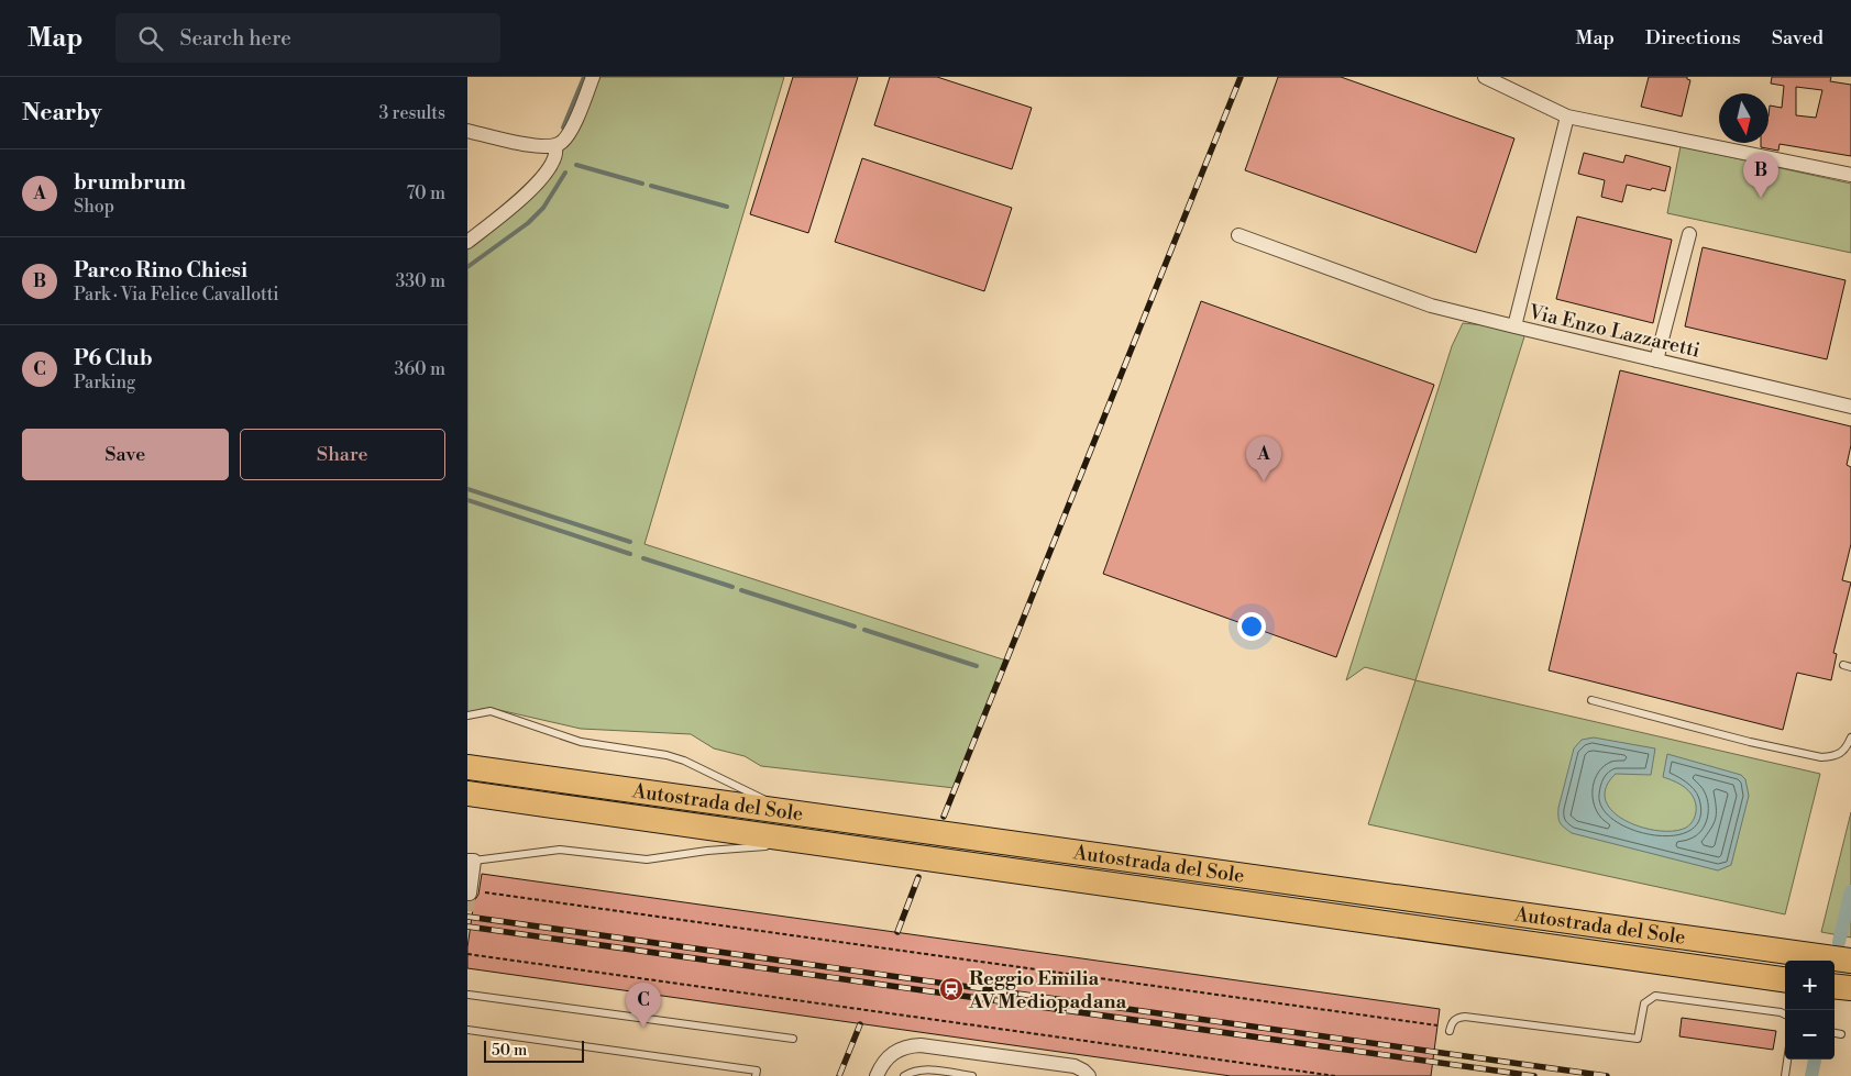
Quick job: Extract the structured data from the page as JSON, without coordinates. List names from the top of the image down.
{
  "streets": {
    "highway": ["Autostrada del Sole"],
    "street": ["Via Enzo Lazzaretti"]
  },
  "places": {
    "station": ["Reggio Emilia AV Mediopadana"]
  },
  "scale_bar": "50 m",
  "north": "bottom",
  "page": {
    "header": "Map",
    "search": "Search here",
    "nav": ["Map", "Directions", "Saved"],
    "heading": ["Nearby", "3 results"],
    "list": [
      {
        "mark": "A",
        "name": "brumbrum",
        "note": "Shop",
        "value": "70 m"
      },
      {
        "mark": "B",
        "name": "Parco Rino Chiesi",
        "note": "Park · Via Felice Cavallotti",
        "value": "330 m"
      },
      {
        "mark": "C",
        "name": "P6 Club",
        "note": "Parking",
        "value": "360 m"
      }
    ],
    "pins": ["B", "A", "C"],
    "buttons": ["Save", "Share"],
    "map_buttons": ["+", "−"],
    "scale": "50 m"
  }
}
